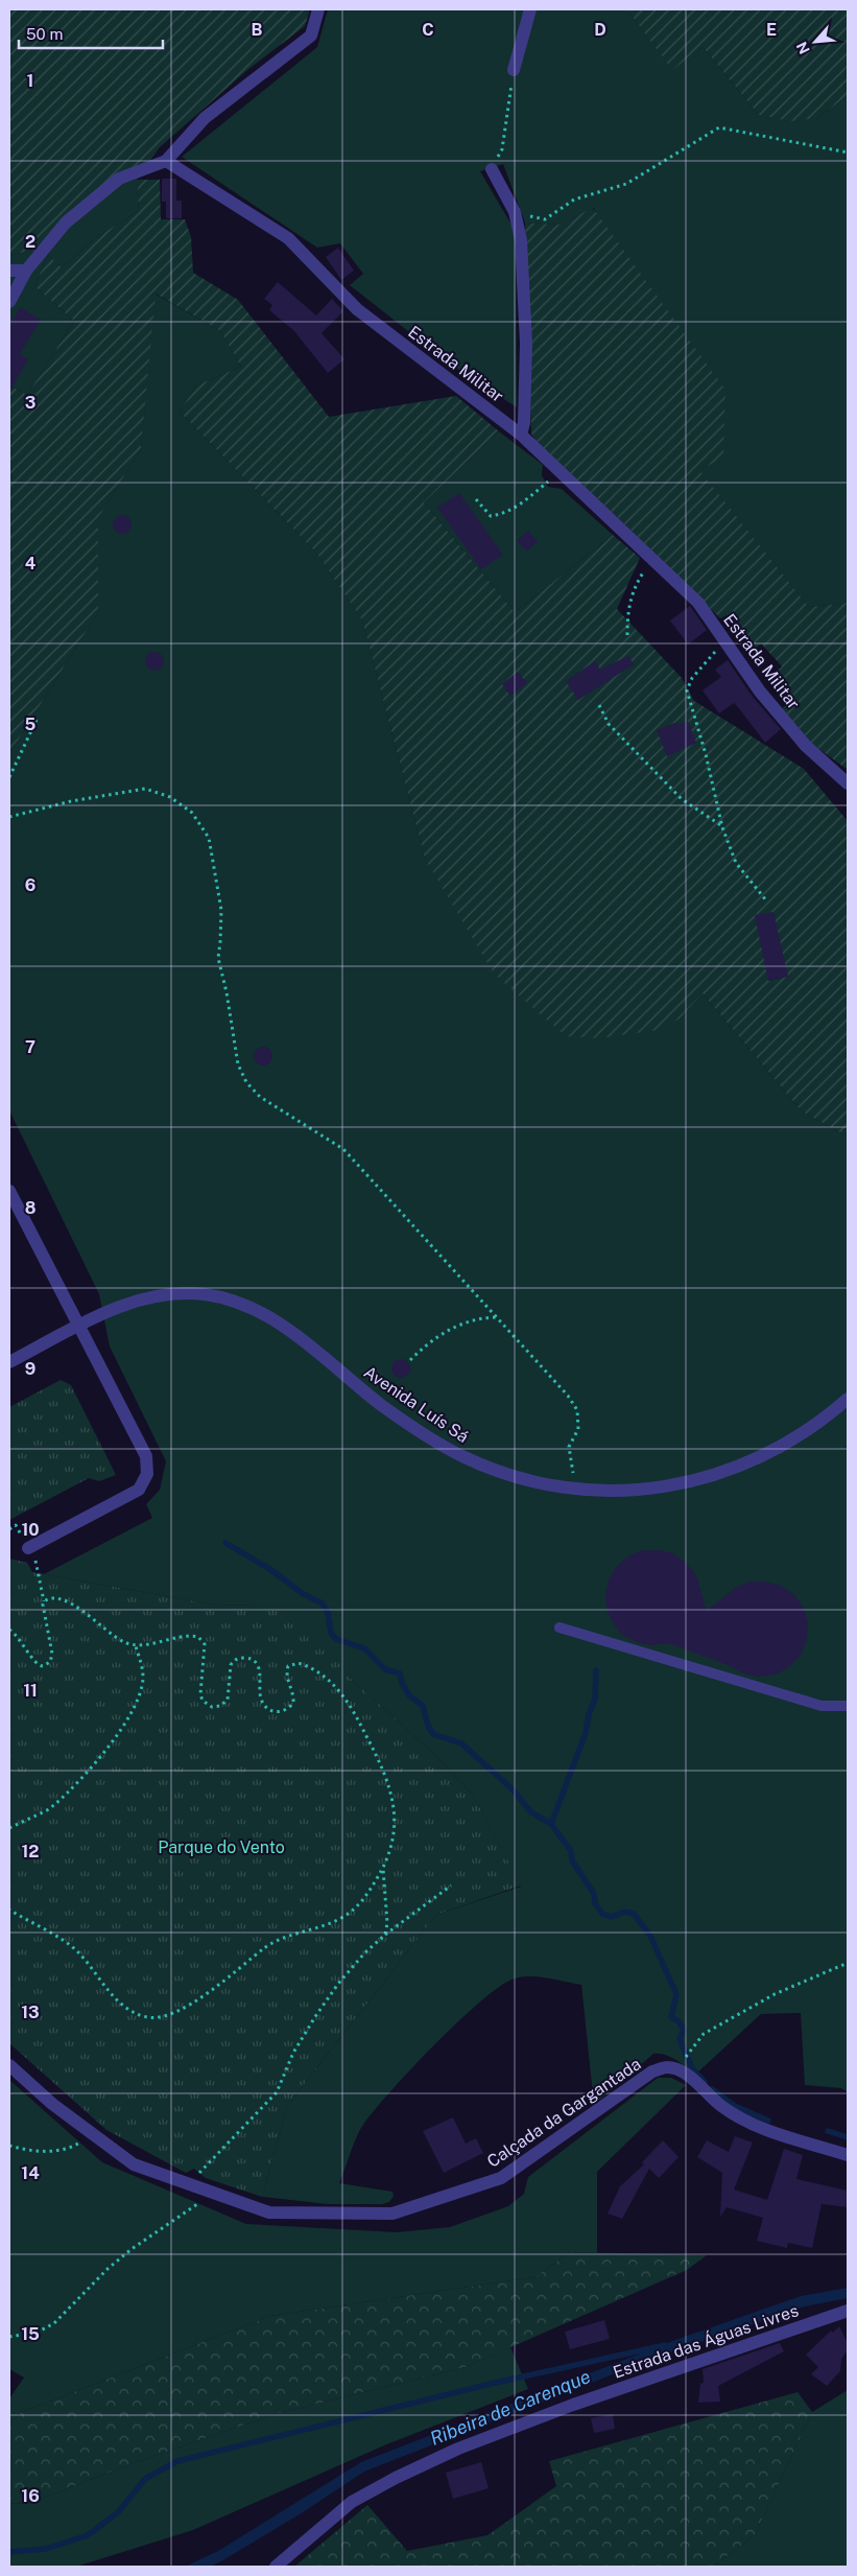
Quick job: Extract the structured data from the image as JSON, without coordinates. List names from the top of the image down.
{
  "streets": {
    "street": [
      "Estrada Militar",
      "Avenida Luís Sá",
      "Calçada da Gargantada",
      "Estrada das Águas Livres"
    ]
  },
  "water": ["Ribeira de Carenque"],
  "parks": ["Parque do Vento"],
  "scale_bar": "50 m",
  "north": "bottom left",
  "grid": {
    "columns": [
      "B",
      "C",
      "D",
      "E"
    ],
    "rows": [
      "1",
      "2",
      "3",
      "4",
      "5",
      "6",
      "7",
      "8",
      "9",
      "10",
      "11",
      "12",
      "13",
      "14",
      "15",
      "16"
    ]
  }
}
